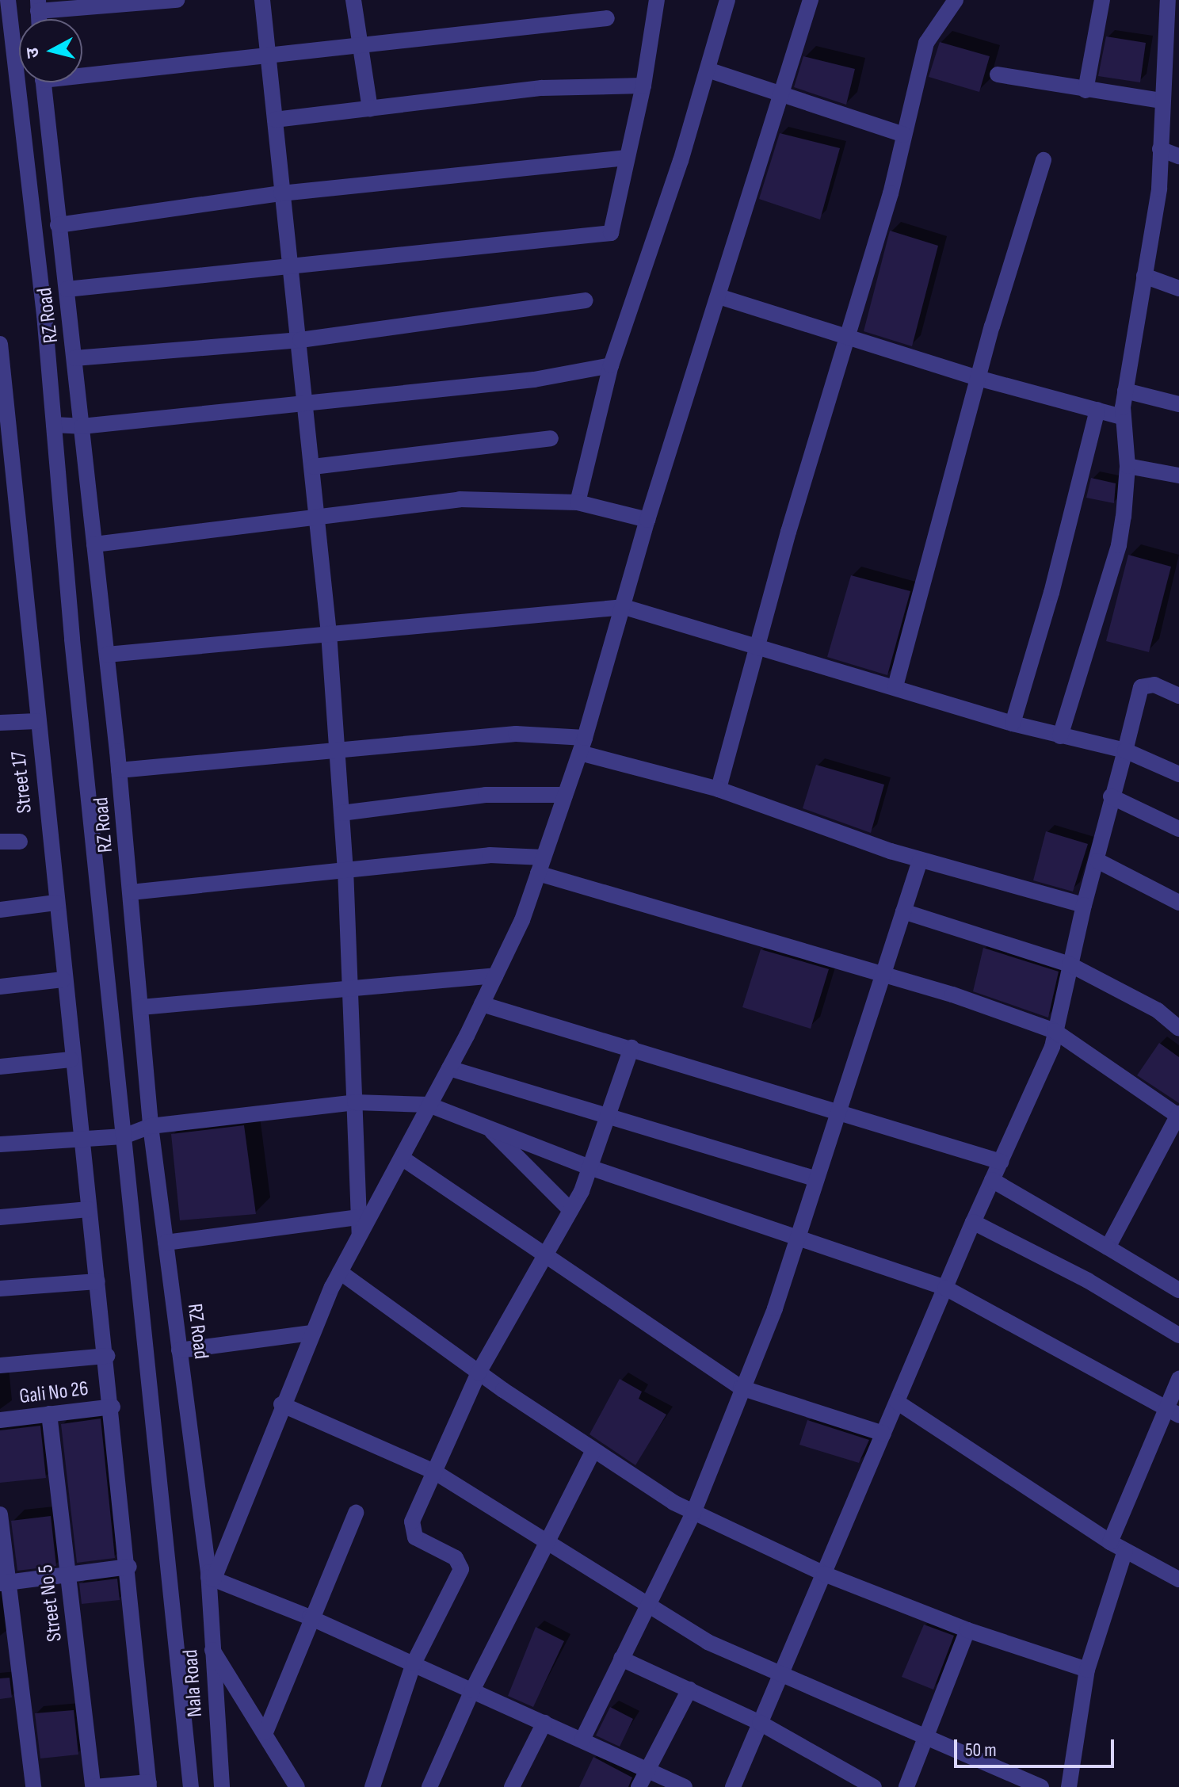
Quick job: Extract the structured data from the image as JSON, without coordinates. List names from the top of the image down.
{
  "streets": {
    "street": [
      "RZ Road",
      "Street 17",
      "Gali No 26",
      "Street No 5",
      "Nala Road"
    ]
  },
  "crossings": [
    ["RZ Road", "Nala Road"],
    ["Street 17", "Gali No 26"],
    ["Gali No 26", "Street No 5"]
  ],
  "scale_bar": "50 m",
  "north": "left"
}
